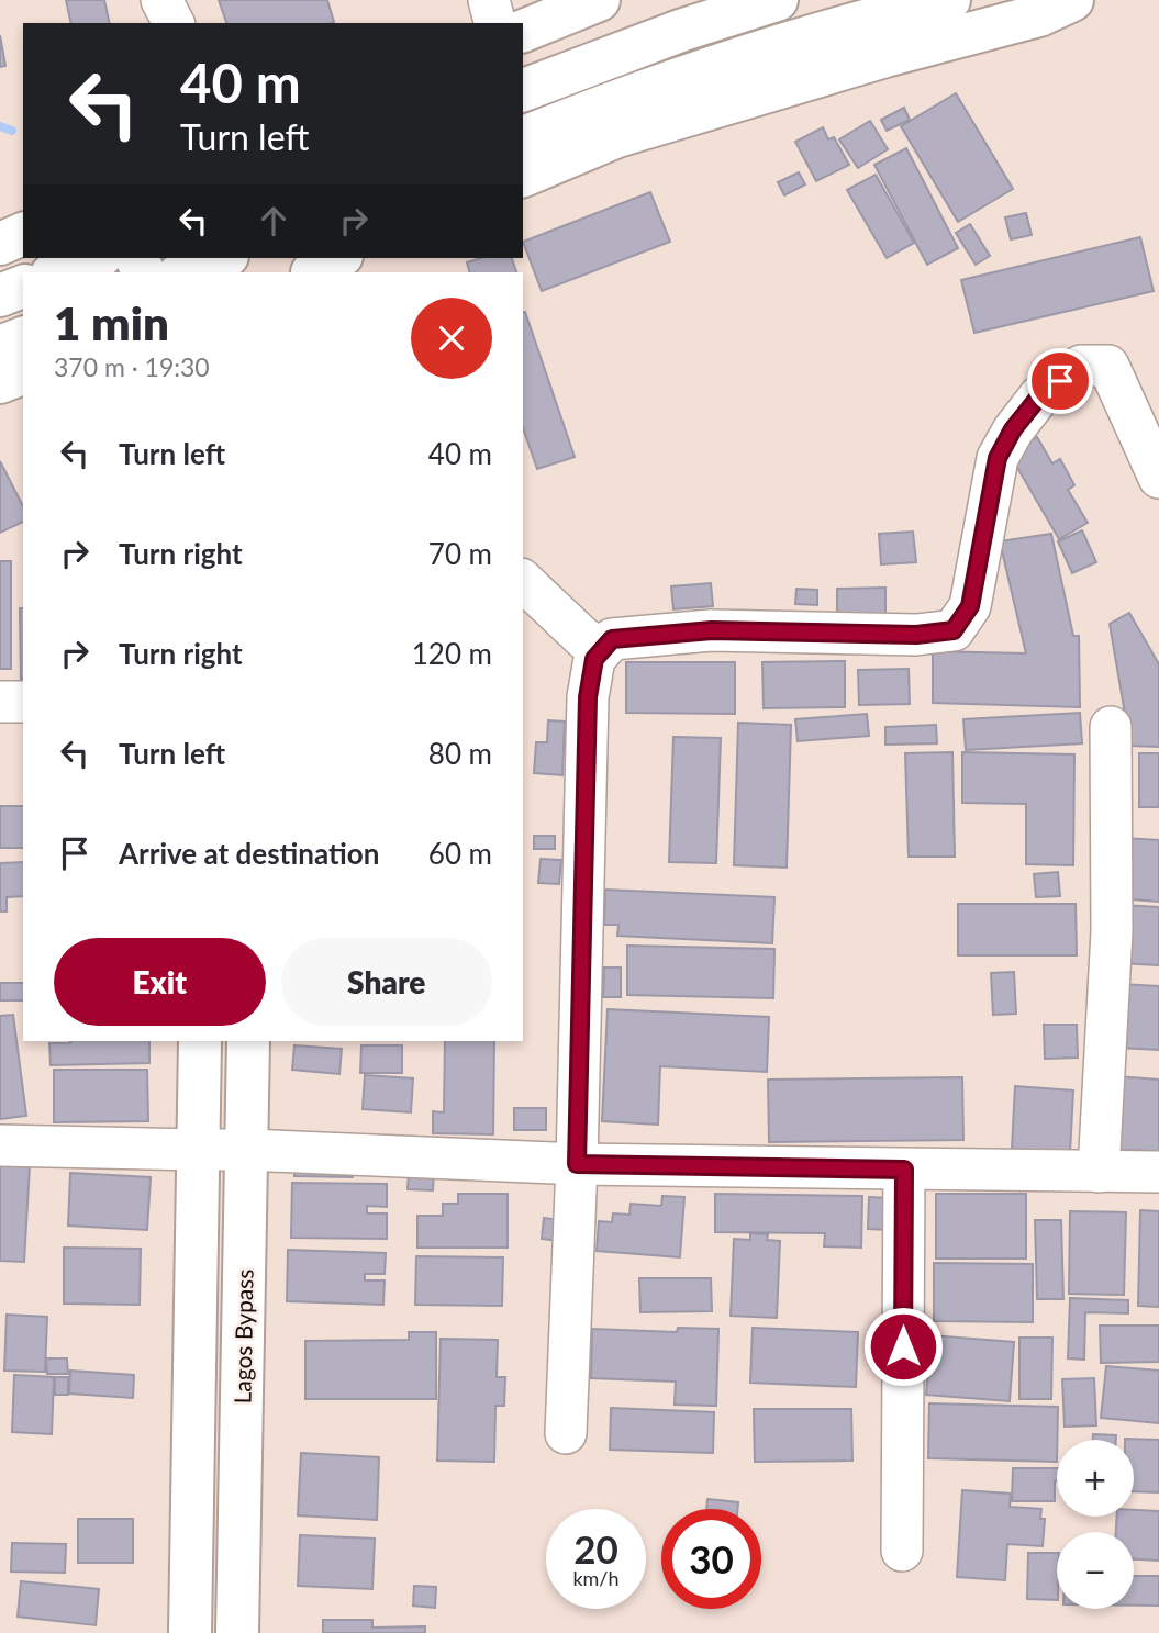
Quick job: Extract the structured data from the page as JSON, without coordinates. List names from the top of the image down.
{
  "streets": {
    "main road": ["Lagos Bypass"]
  },
  "page": {
    "turn": ["40 m", "Turn left"],
    "heading": ["1 min", "370 m · 19:30"],
    "list": [
      {
        "name": "Turn left",
        "value": "40 m"
      },
      {
        "name": "Turn right",
        "value": "70 m"
      },
      {
        "name": "Turn right",
        "value": "120 m"
      },
      {
        "name": "Turn left",
        "value": "80 m"
      },
      {
        "name": "Arrive at destination",
        "value": "60 m"
      }
    ],
    "buttons": ["Exit", "Share"],
    "map_buttons": ["+", "−"],
    "speed": "20 km/h",
    "limit": "30"
  }
}
